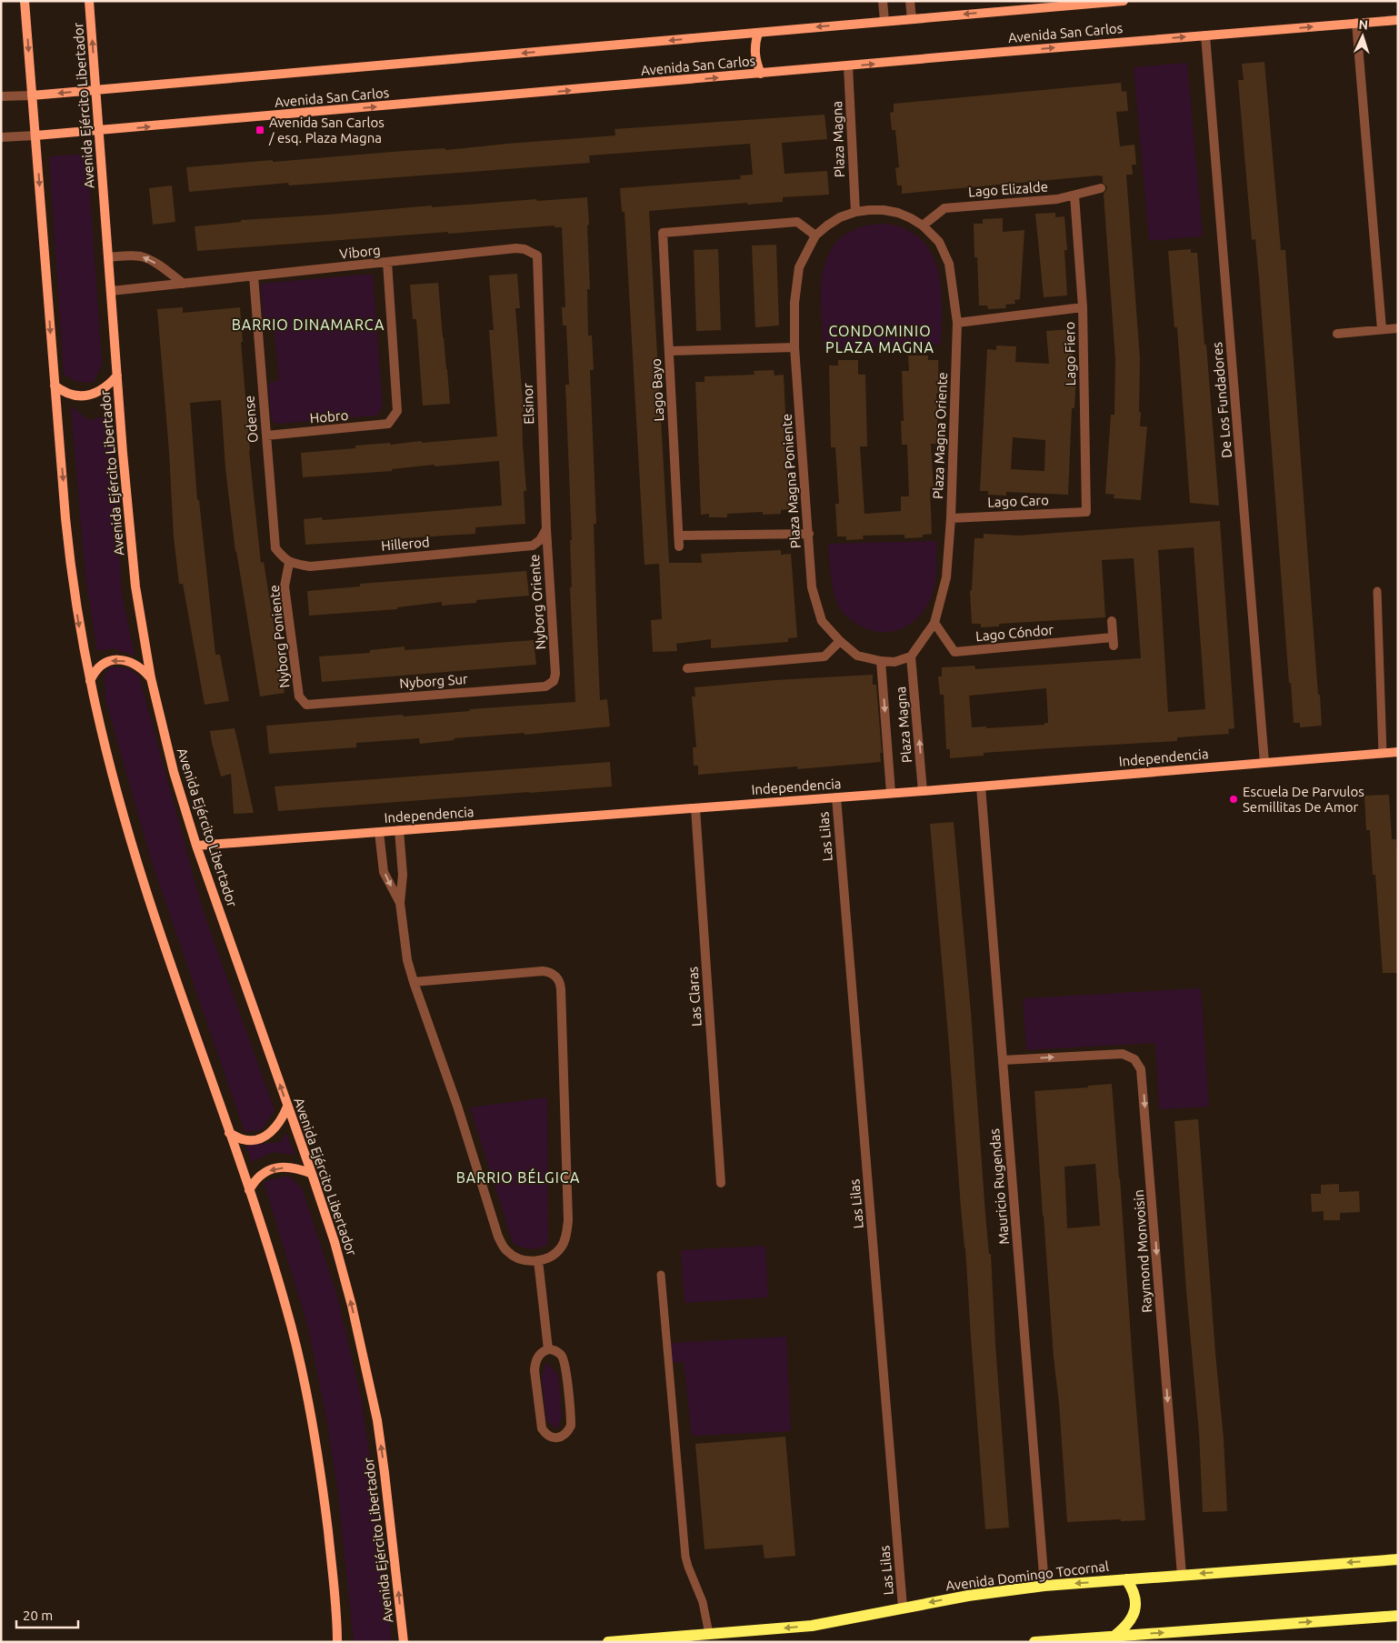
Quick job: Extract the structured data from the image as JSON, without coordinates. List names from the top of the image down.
{
  "streets": {
    "main road": [
      "Avenida San Carlos",
      "Avenida Ejército Libertador",
      "Independencia",
      "Avenida Domingo Tocornal"
    ],
    "street": [
      "Plaza Magna",
      "Lago Elizalde",
      "Viborg",
      "Lago Fiero",
      "Lago Bayo",
      "De Los Fundadores",
      "Elsinor",
      "Hobro",
      "Odense",
      "Plaza Magna Oriente",
      "Plaza Magna Poniente",
      "Lago Caro",
      "Hillerod",
      "Nyborg Oriente",
      "Lago Cóndor",
      "Nyborg Poniente",
      "Nyborg Sur",
      "Las Lilas",
      "Las Claras",
      "Mauricio Rugendas",
      "Raymond Monvoisin"
    ]
  },
  "crossings": [
    ["Avenida San Carlos", "Avenida Ejército Libertador"],
    ["Avenida San Carlos", "Plaza Magna"],
    ["Avenida San Carlos", "De Los Fundadores"],
    ["Avenida Ejército Libertador", "Viborg"],
    ["Avenida Ejército Libertador", "Independencia"],
    ["Plaza Magna", "Plaza Magna Oriente"],
    ["Plaza Magna", "Plaza Magna Poniente"],
    ["Plaza Magna", "Independencia"],
    ["Lago Elizalde", "Lago Fiero"],
    ["Lago Elizalde", "Plaza Magna Oriente"],
    ["Viborg", "Elsinor"],
    ["Viborg", "Hobro"],
    ["Viborg", "Odense"],
    ["Lago Fiero", "Lago Caro"],
    ["Lago Bayo", "Plaza Magna Oriente"],
    ["Lago Bayo", "Plaza Magna Poniente"],
    ["De Los Fundadores", "Independencia"],
    ["Elsinor", "Hillerod"],
    ["Elsinor", "Nyborg Oriente"],
    ["Hobro", "Odense"],
    ["Odense", "Hillerod"],
    ["Odense", "Nyborg Poniente"],
    ["Plaza Magna Oriente", "Plaza Magna Poniente"],
    ["Plaza Magna Oriente", "Lago Caro"],
    ["Plaza Magna Oriente", "Lago Cóndor"],
    ["Hillerod", "Nyborg Oriente"],
    ["Hillerod", "Nyborg Poniente"],
    ["Nyborg Oriente", "Nyborg Sur"],
    ["Nyborg Poniente", "Nyborg Sur"],
    ["Independencia", "Las Lilas"],
    ["Independencia", "Las Claras"],
    ["Independencia", "Mauricio Rugendas"],
    ["Las Lilas", "Avenida Domingo Tocornal"],
    ["Mauricio Rugendas", "Raymond Monvoisin"],
    ["Mauricio Rugendas", "Avenida Domingo Tocornal"],
    ["Raymond Monvoisin", "Avenida Domingo Tocornal"]
  ],
  "one_way": ["Raymond Monvoisin"],
  "districts": ["BARRIO DINAMARCA", "CONDOMINIO PLAZA MAGNA", "BARRIO BÉLGICA"],
  "places": {
    "transit": ["Avenida San Carlos / esq. Plaza Magna"],
    "other": ["Escuela De Parvulos Semillitas De Amor"]
  },
  "scale_bar": "20 m",
  "north": "top"
}
